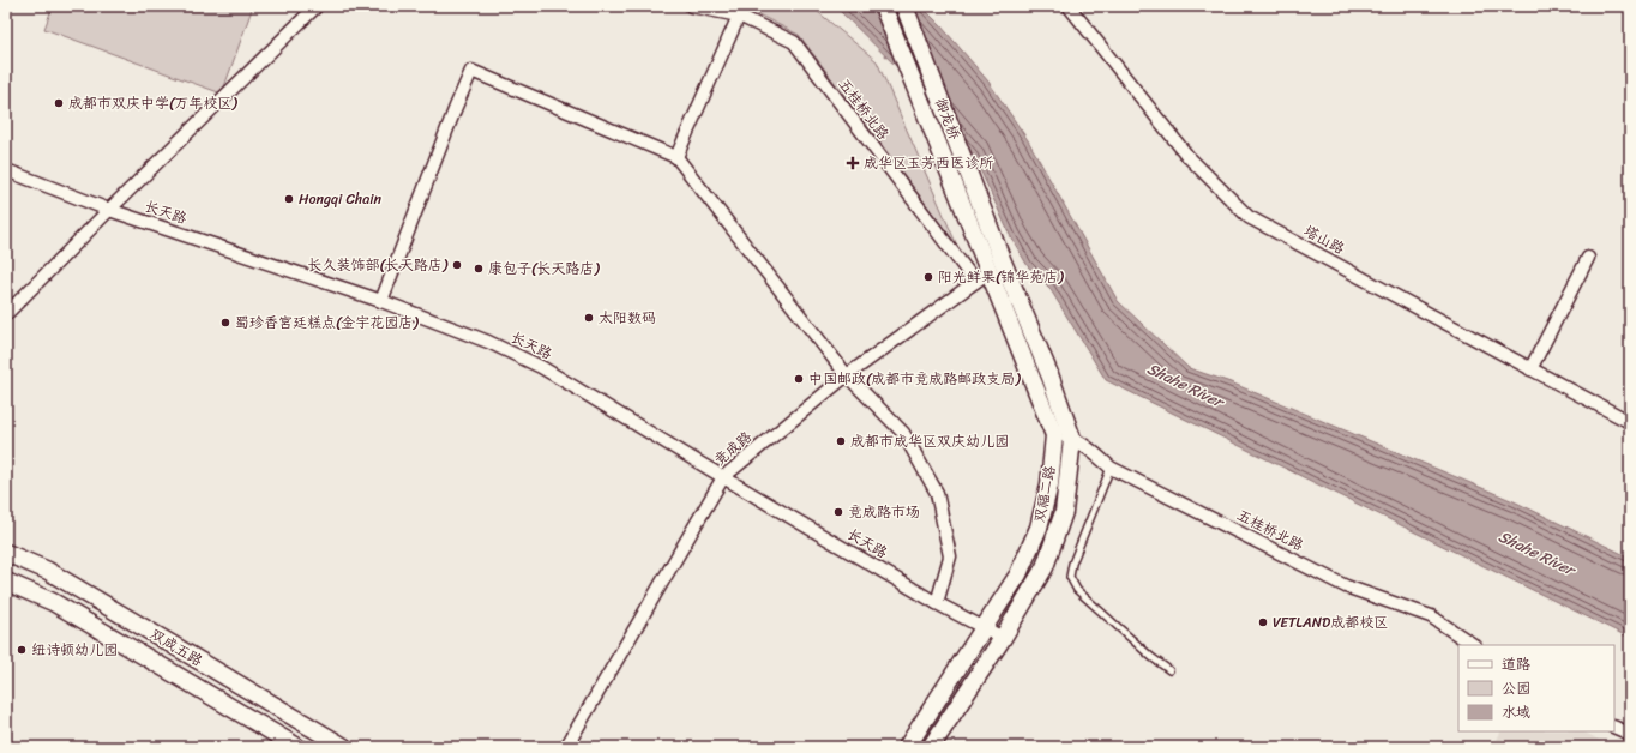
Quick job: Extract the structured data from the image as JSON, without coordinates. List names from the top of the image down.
{
  "streets": {
    "main road": ["御龙桥", "双福二路", "双成五路"],
    "street": [
      "五桂桥北路",
      "长天路",
      "塔山路",
      "竞成路"
    ]
  },
  "crossings": [
    ["五桂桥北路", "竞成路"],
    ["五桂桥北路", "双福二路"],
    ["御龙桥", "双福二路"],
    ["长天路", "竞成路"],
    ["长天路", "双福二路"],
    ["竞成路", "双福二路"]
  ],
  "water": ["Shahe River"],
  "places": {
    "other": [
      "成都市双庆中学(万年校区)",
      "Hongqi Chain",
      "长久装饰部(长天路店)",
      "康包子(长天路店)",
      "阳光鲜果(锦华苑店)",
      "太阳数码",
      "蜀珍香宫廷糕点(金宇花园店)",
      "中国邮政(成都市竞成路邮政支局)",
      "成都市成华区双庆幼儿园",
      "竞成路市场",
      "VETLAND成都校区",
      "纽诗顿幼儿园"
    ],
    "health": ["成华区玉芳西医诊所"]
  },
  "legend": ["道路", "公园", "水域"]
}
